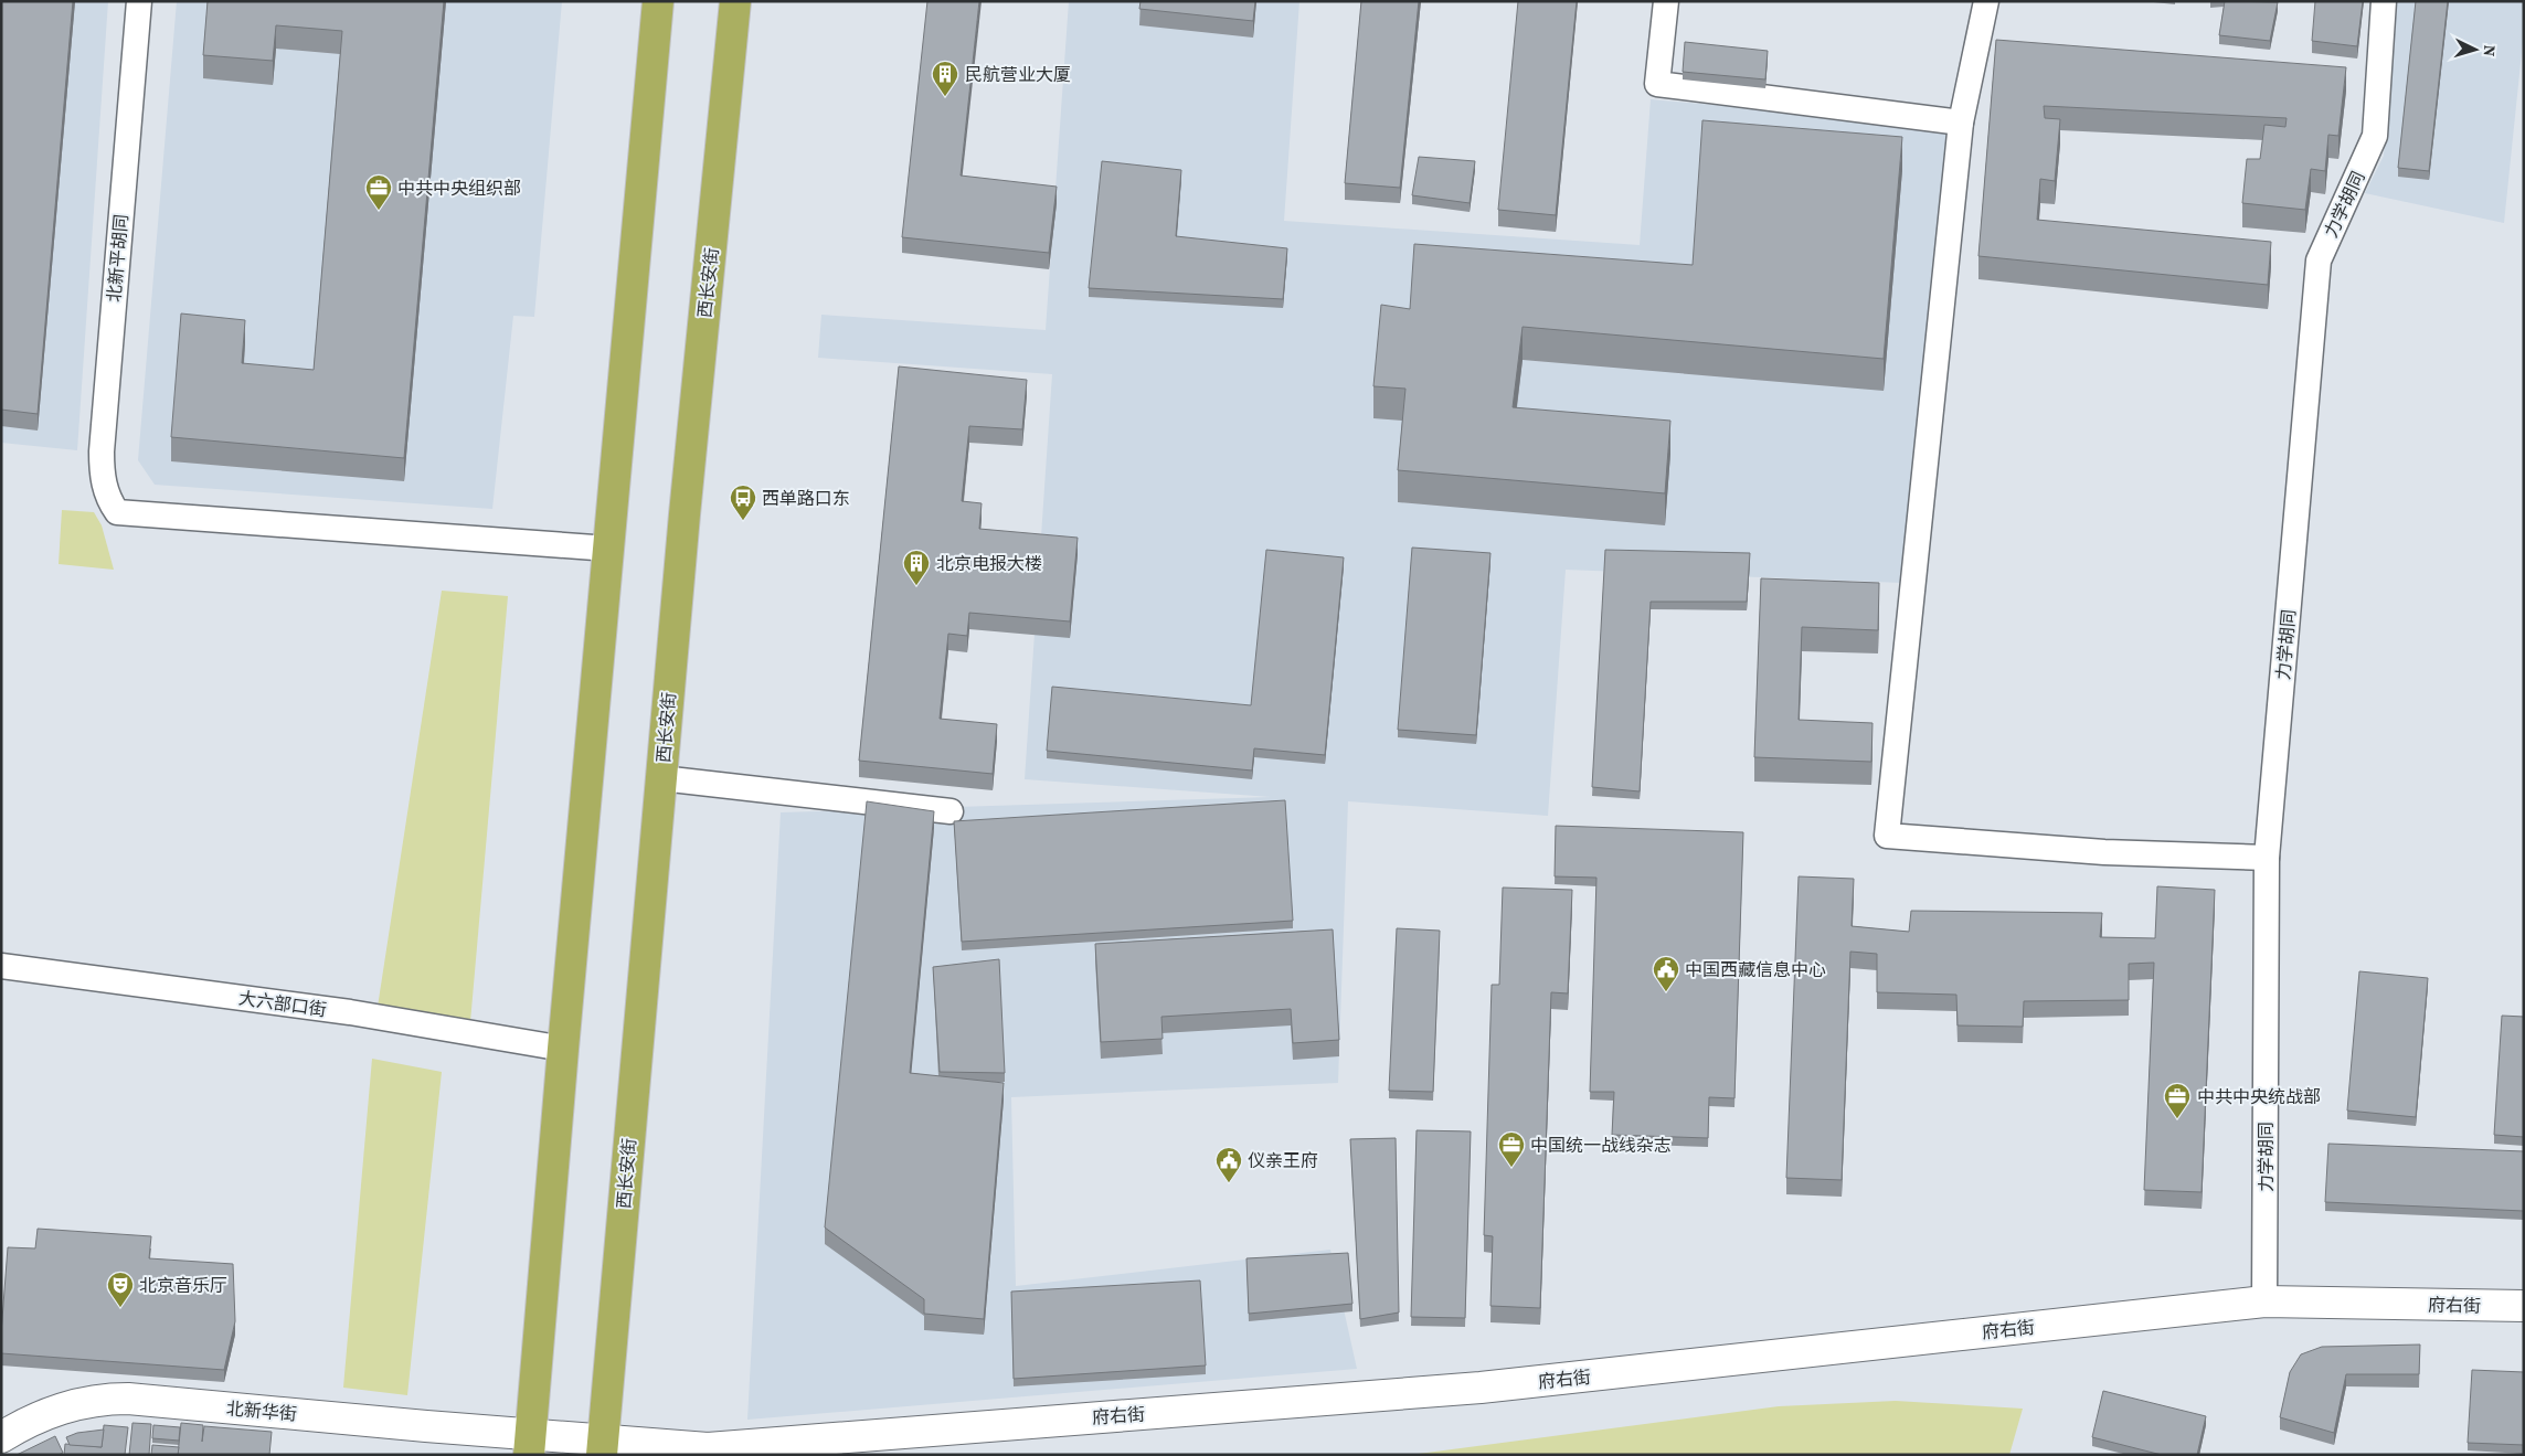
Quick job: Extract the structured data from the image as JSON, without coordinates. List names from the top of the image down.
{
  "streets": {
    "highway": ["西长安街"],
    "main road": ["府右街", "北新华街"],
    "street": ["力学胡同", "北新平胡同", "大六部口街"]
  },
  "crossings": [
    ["力学胡同", "府右街"],
    ["西长安街", "府右街"],
    ["府右街", "北新华街"]
  ],
  "places": {
    "building": ["民航营业大厦", "北京电报大楼"],
    "office": ["中共中央组织部", "中共中央统战部", "中国统一战线杂志"],
    "bus stop": ["西单路口东"],
    "public building": ["中国西藏信息中心", "仪亲王府"],
    "theatre": ["北京音乐厅"]
  },
  "north": "right"
}
